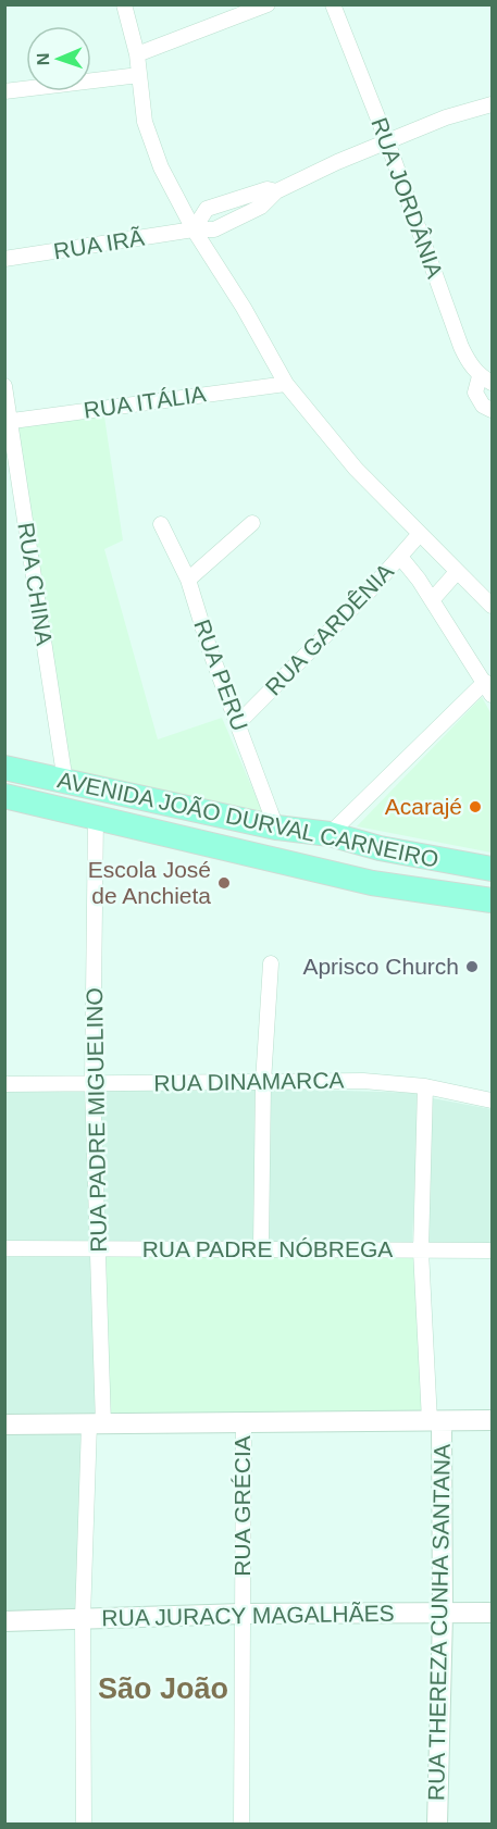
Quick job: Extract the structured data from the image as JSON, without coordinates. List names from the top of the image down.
{
  "streets": {
    "main road": ["AVENIDA JOÃO DURVAL CARNEIRO"],
    "street": [
      "RUA JORDÂNIA",
      "RUA IRÃ",
      "RUA ITÁLIA",
      "RUA CHINA",
      "RUA GARDÊNIA",
      "RUA PERU",
      "RUA DINAMARCA",
      "RUA PADRE MIGUELINO",
      "RUA PADRE NÓBREGA",
      "RUA GRÉCIA",
      "RUA JURACY MAGALHÃES",
      "RUA THEREZA CUNHA SANTANA"
    ]
  },
  "crossings": [
    ["RUA JORDÂNIA", "RUA IRÃ"],
    ["RUA ITÁLIA", "RUA CHINA"],
    ["RUA CHINA", "AVENIDA JOÃO DURVAL CARNEIRO"],
    ["RUA GARDÊNIA", "RUA PERU"],
    ["RUA PERU", "AVENIDA JOÃO DURVAL CARNEIRO"],
    ["AVENIDA JOÃO DURVAL CARNEIRO", "RUA PADRE MIGUELINO"],
    ["RUA DINAMARCA", "RUA PADRE MIGUELINO"],
    ["RUA PADRE MIGUELINO", "RUA PADRE NÓBREGA"],
    ["RUA PADRE MIGUELINO", "RUA JURACY MAGALHÃES"],
    ["RUA GRÉCIA", "RUA JURACY MAGALHÃES"],
    ["RUA JURACY MAGALHÃES", "RUA THEREZA CUNHA SANTANA"]
  ],
  "districts": ["São João"],
  "places": ["Acarajé", "Escola José de Anchieta", "Aprisco Church"],
  "north": "left"
}
